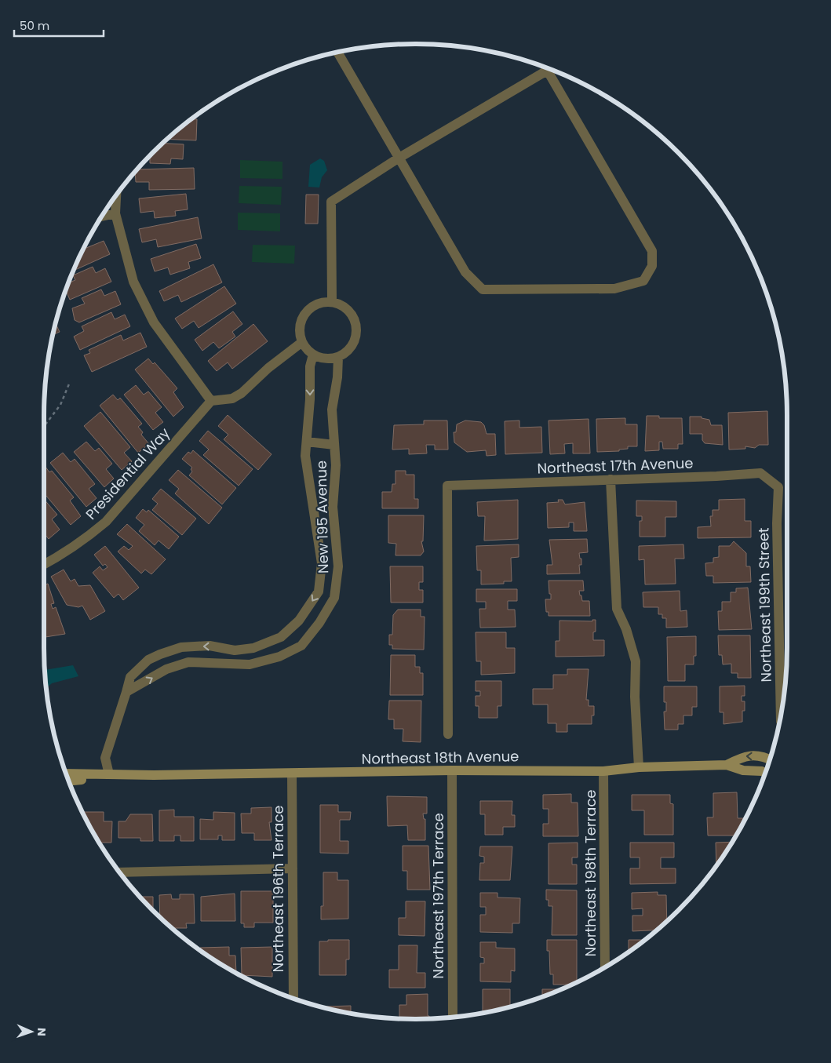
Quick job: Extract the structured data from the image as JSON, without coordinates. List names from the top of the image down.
{
  "streets": {
    "street": [
      "Northeast 17th Avenue",
      "Presidential Way",
      "New 195 Avenue",
      "Northeast 199th Street",
      "Northeast 18th Avenue",
      "Northeast 198th Terrace",
      "Northeast 196th Terrace",
      "Northeast 197th Terrace"
    ]
  },
  "crossings": [
    ["Northeast 17th Avenue", "Northeast 199th Street"],
    ["New 195 Avenue", "Northeast 18th Avenue"],
    ["Northeast 18th Avenue", "Northeast 198th Terrace"],
    ["Northeast 18th Avenue", "Northeast 196th Terrace"],
    ["Northeast 18th Avenue", "Northeast 197th Terrace"]
  ],
  "scale_bar": "50 m",
  "north": "right"
}
